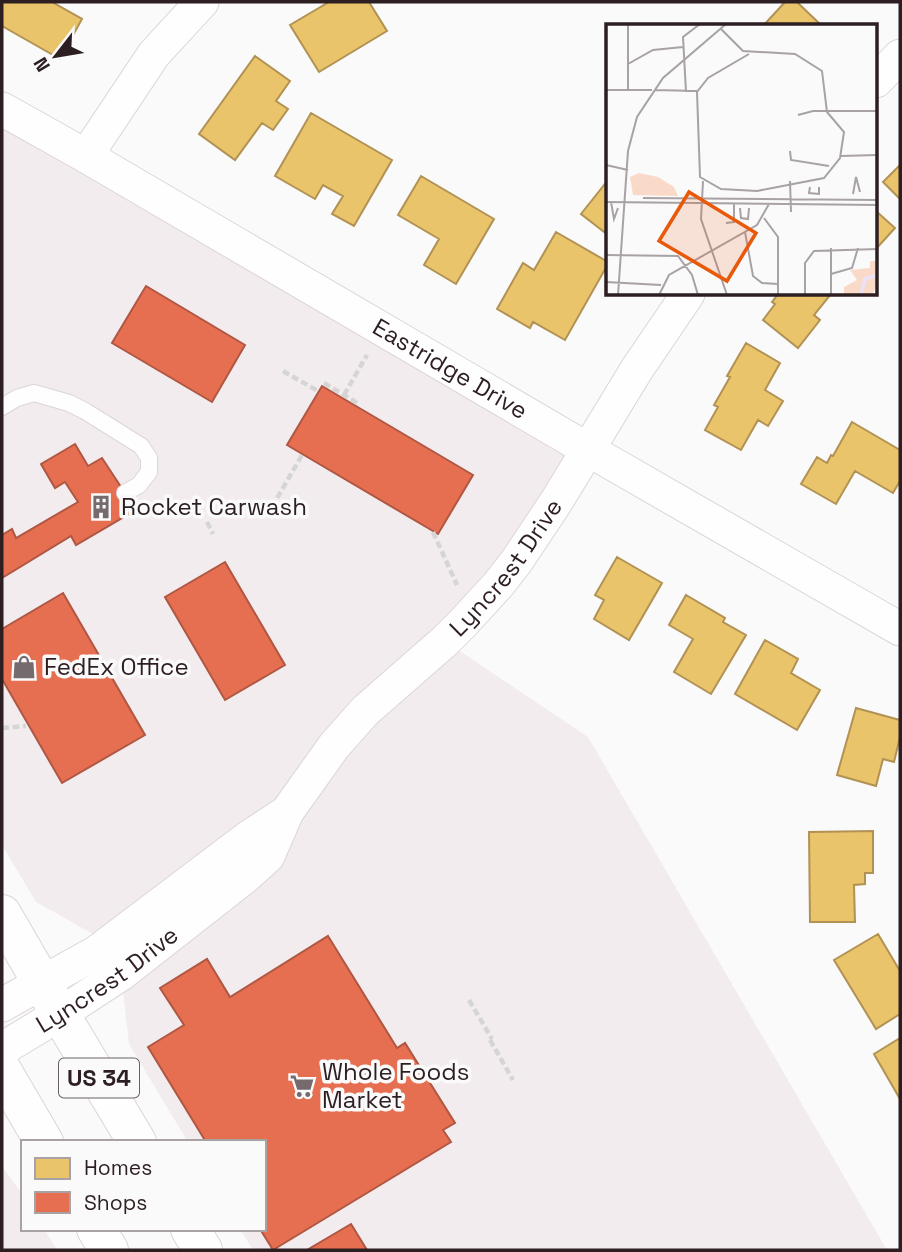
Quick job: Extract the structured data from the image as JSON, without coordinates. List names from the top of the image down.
{
  "streets": {
    "main road": ["US 34"],
    "street": ["Eastridge Drive", "Lyncrest Drive"]
  },
  "crossings": [
    ["Eastridge Drive", "Lyncrest Drive"],
    ["Lyncrest Drive", "US 34"]
  ],
  "places": {
    "building": ["Rocket Carwash"],
    "shop": ["FedEx Office"],
    "supermarket": ["Whole Foods Market"]
  },
  "legend": ["Homes", "Shops"],
  "north": "bottom left"
}
